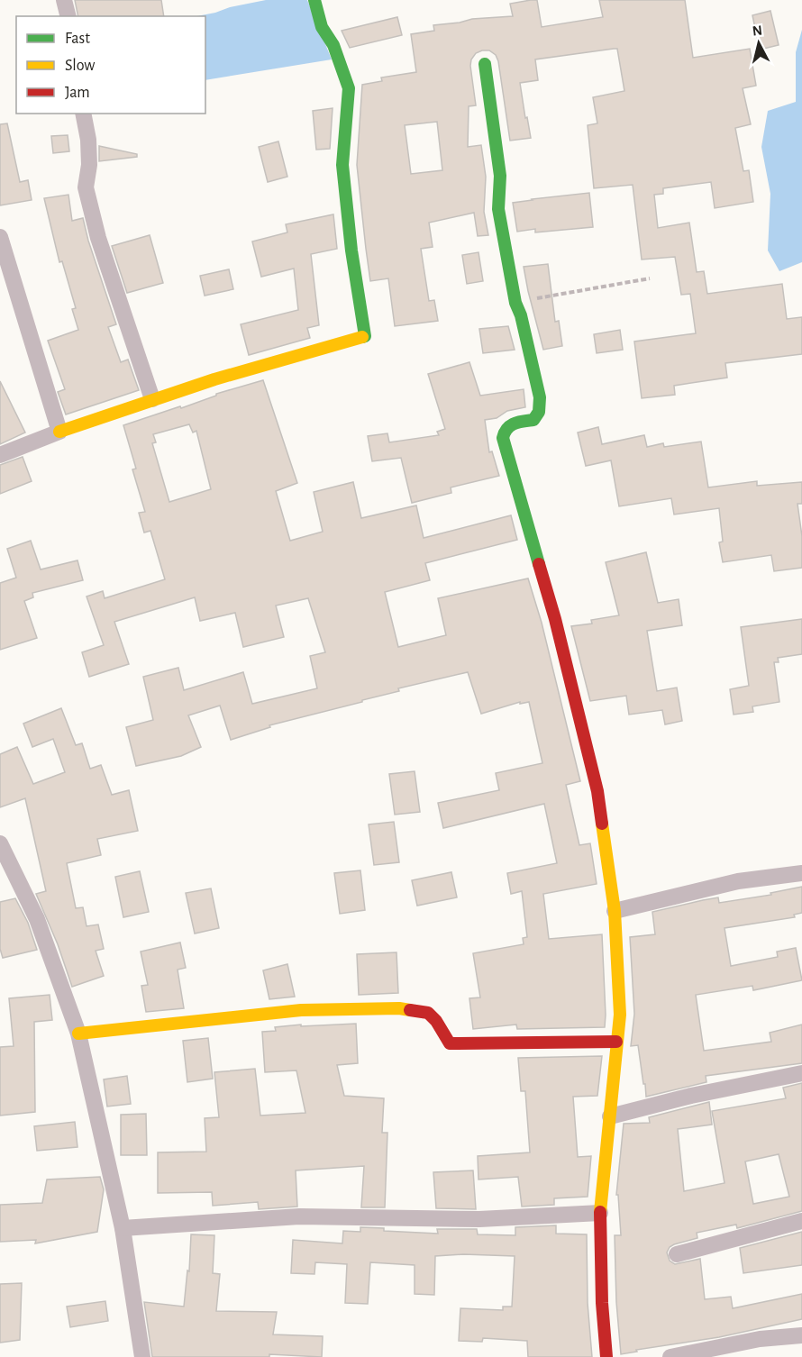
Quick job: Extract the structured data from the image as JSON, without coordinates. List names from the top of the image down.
{
  "legend": ["Fast", "Slow", "Jam"],
  "north": "top"
}
